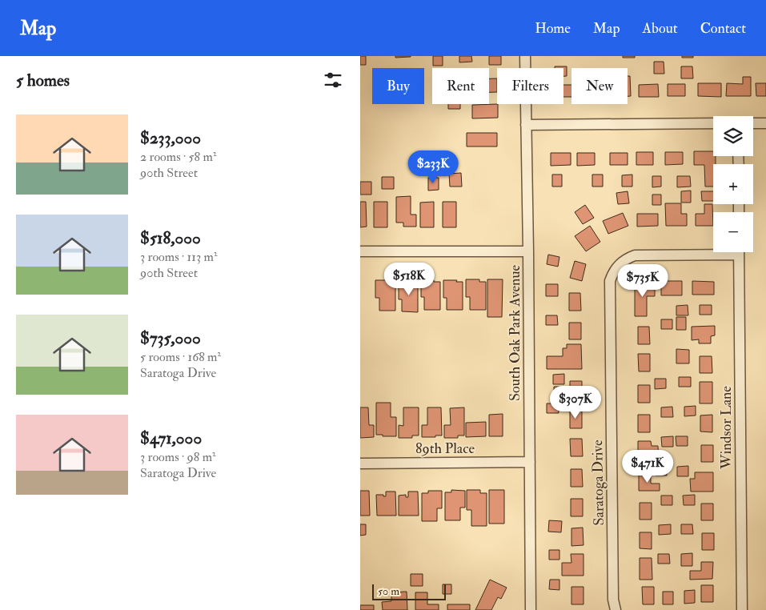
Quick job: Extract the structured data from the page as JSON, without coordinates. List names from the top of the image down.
{
  "streets": {
    "street": [
      "South Oak Park Avenue",
      "Windsor Lane",
      "89th Place",
      "Saratoga Drive"
    ]
  },
  "crossings": [
    ["South Oak Park Avenue", "89th Place"]
  ],
  "scale_bar": "50 m",
  "page": {
    "header": "Map",
    "nav": [
      "Home",
      "Map",
      "About",
      "Contact"
    ],
    "heading": "5 homes",
    "chip": [
      "Buy",
      "Rent",
      "Filters",
      "New"
    ],
    "list": [
      {
        "name": "$233,000",
        "note": "2 rooms · 58 m² · 90th Street"
      },
      {
        "name": "$518,000",
        "note": "3 rooms · 113 m² · 90th Street"
      },
      {
        "name": "$735,000",
        "note": "5 rooms · 168 m² · Saratoga Drive"
      },
      {
        "name": "$471,000",
        "note": "3 rooms · 98 m² · Saratoga Drive"
      }
    ],
    "map_buttons": ["+", "−"],
    "price": [
      "$233K",
      "$518K",
      "$735K",
      "$307K",
      "$471K"
    ],
    "scale": "50 m"
  }
}
